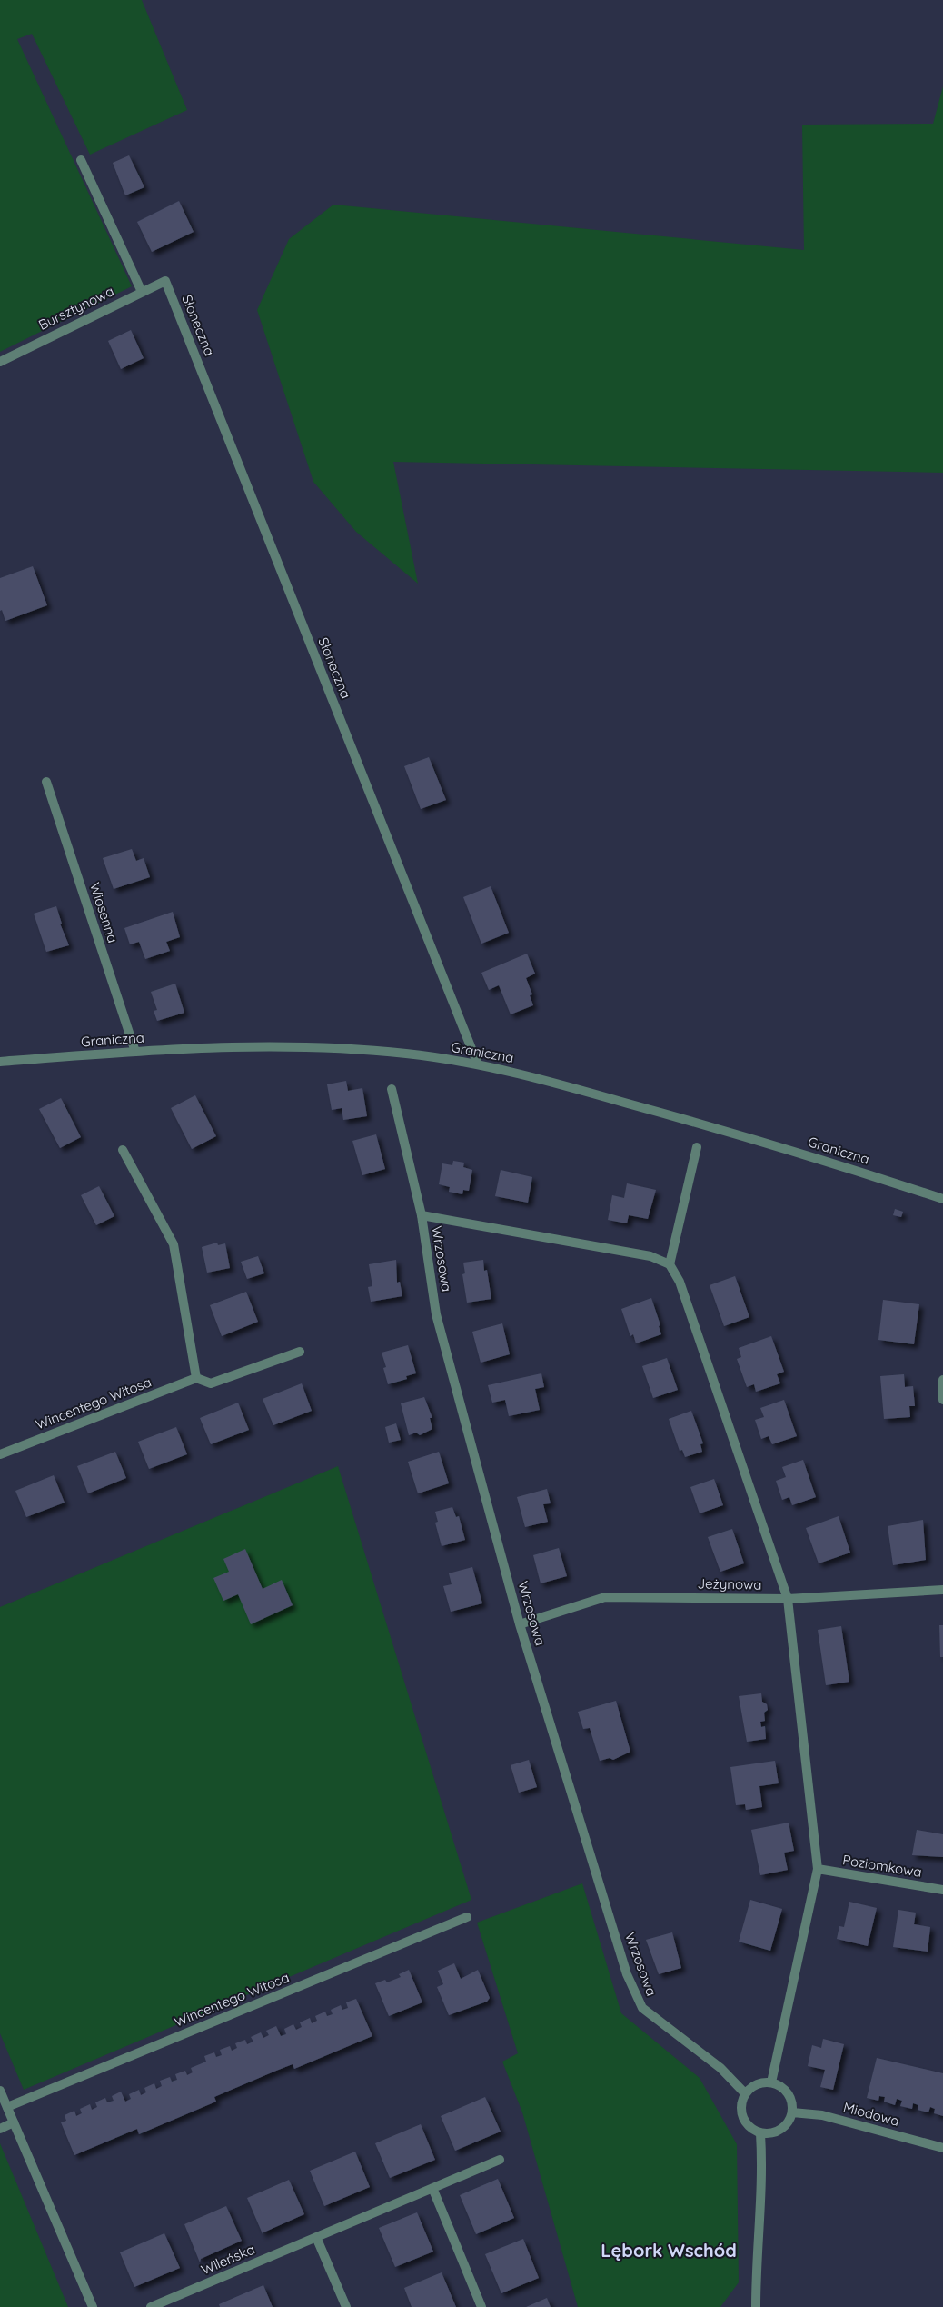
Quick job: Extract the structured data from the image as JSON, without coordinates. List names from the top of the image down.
{
  "streets": {
    "street": [
      "Bursztynowa",
      "Słoneczna",
      "Wiosenna",
      "Graniczna",
      "Wrzosowa",
      "Wincentego Witosa",
      "Jeżynowa",
      "Poziomkowa",
      "Miodowa",
      "Wileńska"
    ]
  },
  "crossings": [
    ["Bursztynowa", "Słoneczna"],
    ["Słoneczna", "Graniczna"],
    ["Wiosenna", "Graniczna"],
    ["Wrzosowa", "Jeżynowa"],
    ["Wrzosowa", "Miodowa"]
  ],
  "districts": ["Lębork Wschód"]
}
